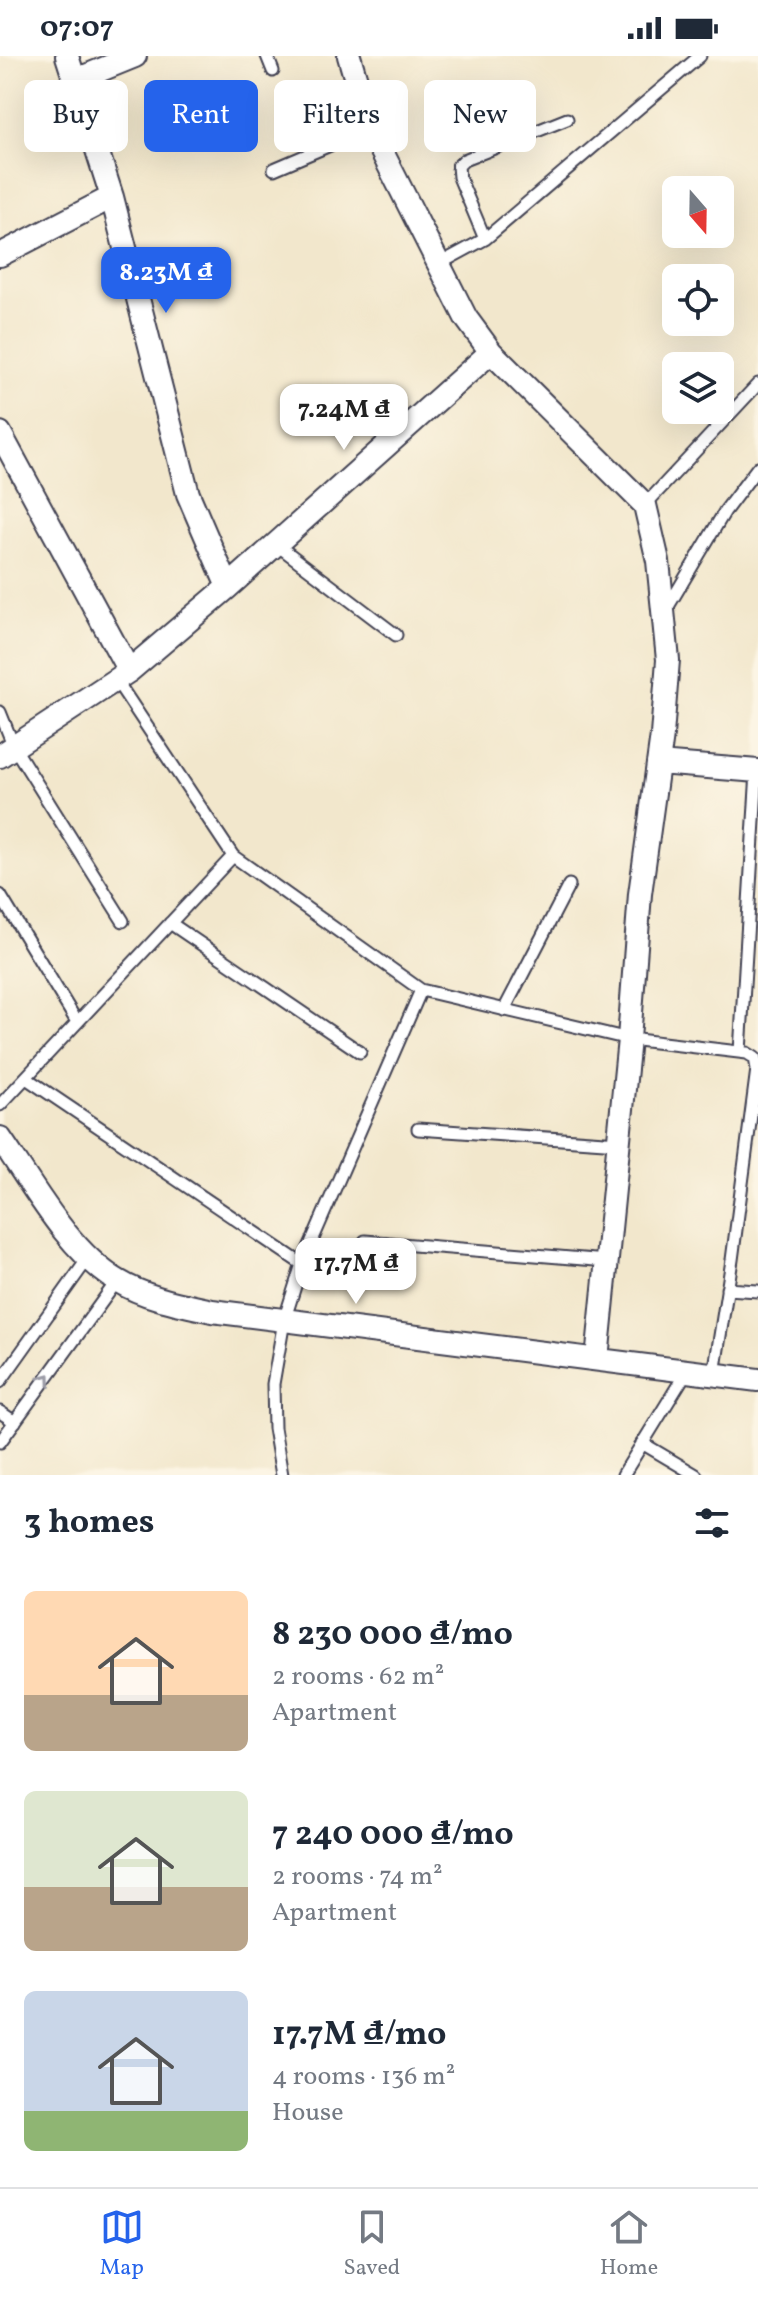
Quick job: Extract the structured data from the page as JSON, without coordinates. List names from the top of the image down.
{
  "north": "bottom",
  "page": {
    "status": "07:07",
    "chip": [
      "Buy",
      "Rent",
      "Filters",
      "New"
    ],
    "price": ["8.23M ₫", "7.24M ₫", "17.7M ₫"],
    "heading": "3 homes",
    "list": [
      {
        "name": "8 230 000 ₫/mo",
        "note": "2 rooms · 62 m² · Apartment"
      },
      {
        "name": "7 240 000 ₫/mo",
        "note": "2 rooms · 74 m² · Apartment"
      },
      {
        "name": "17.7M ₫/mo",
        "note": "4 rooms · 136 m² · House"
      }
    ],
    "tabs": ["Map", "Saved", "Home"]
  }
}
